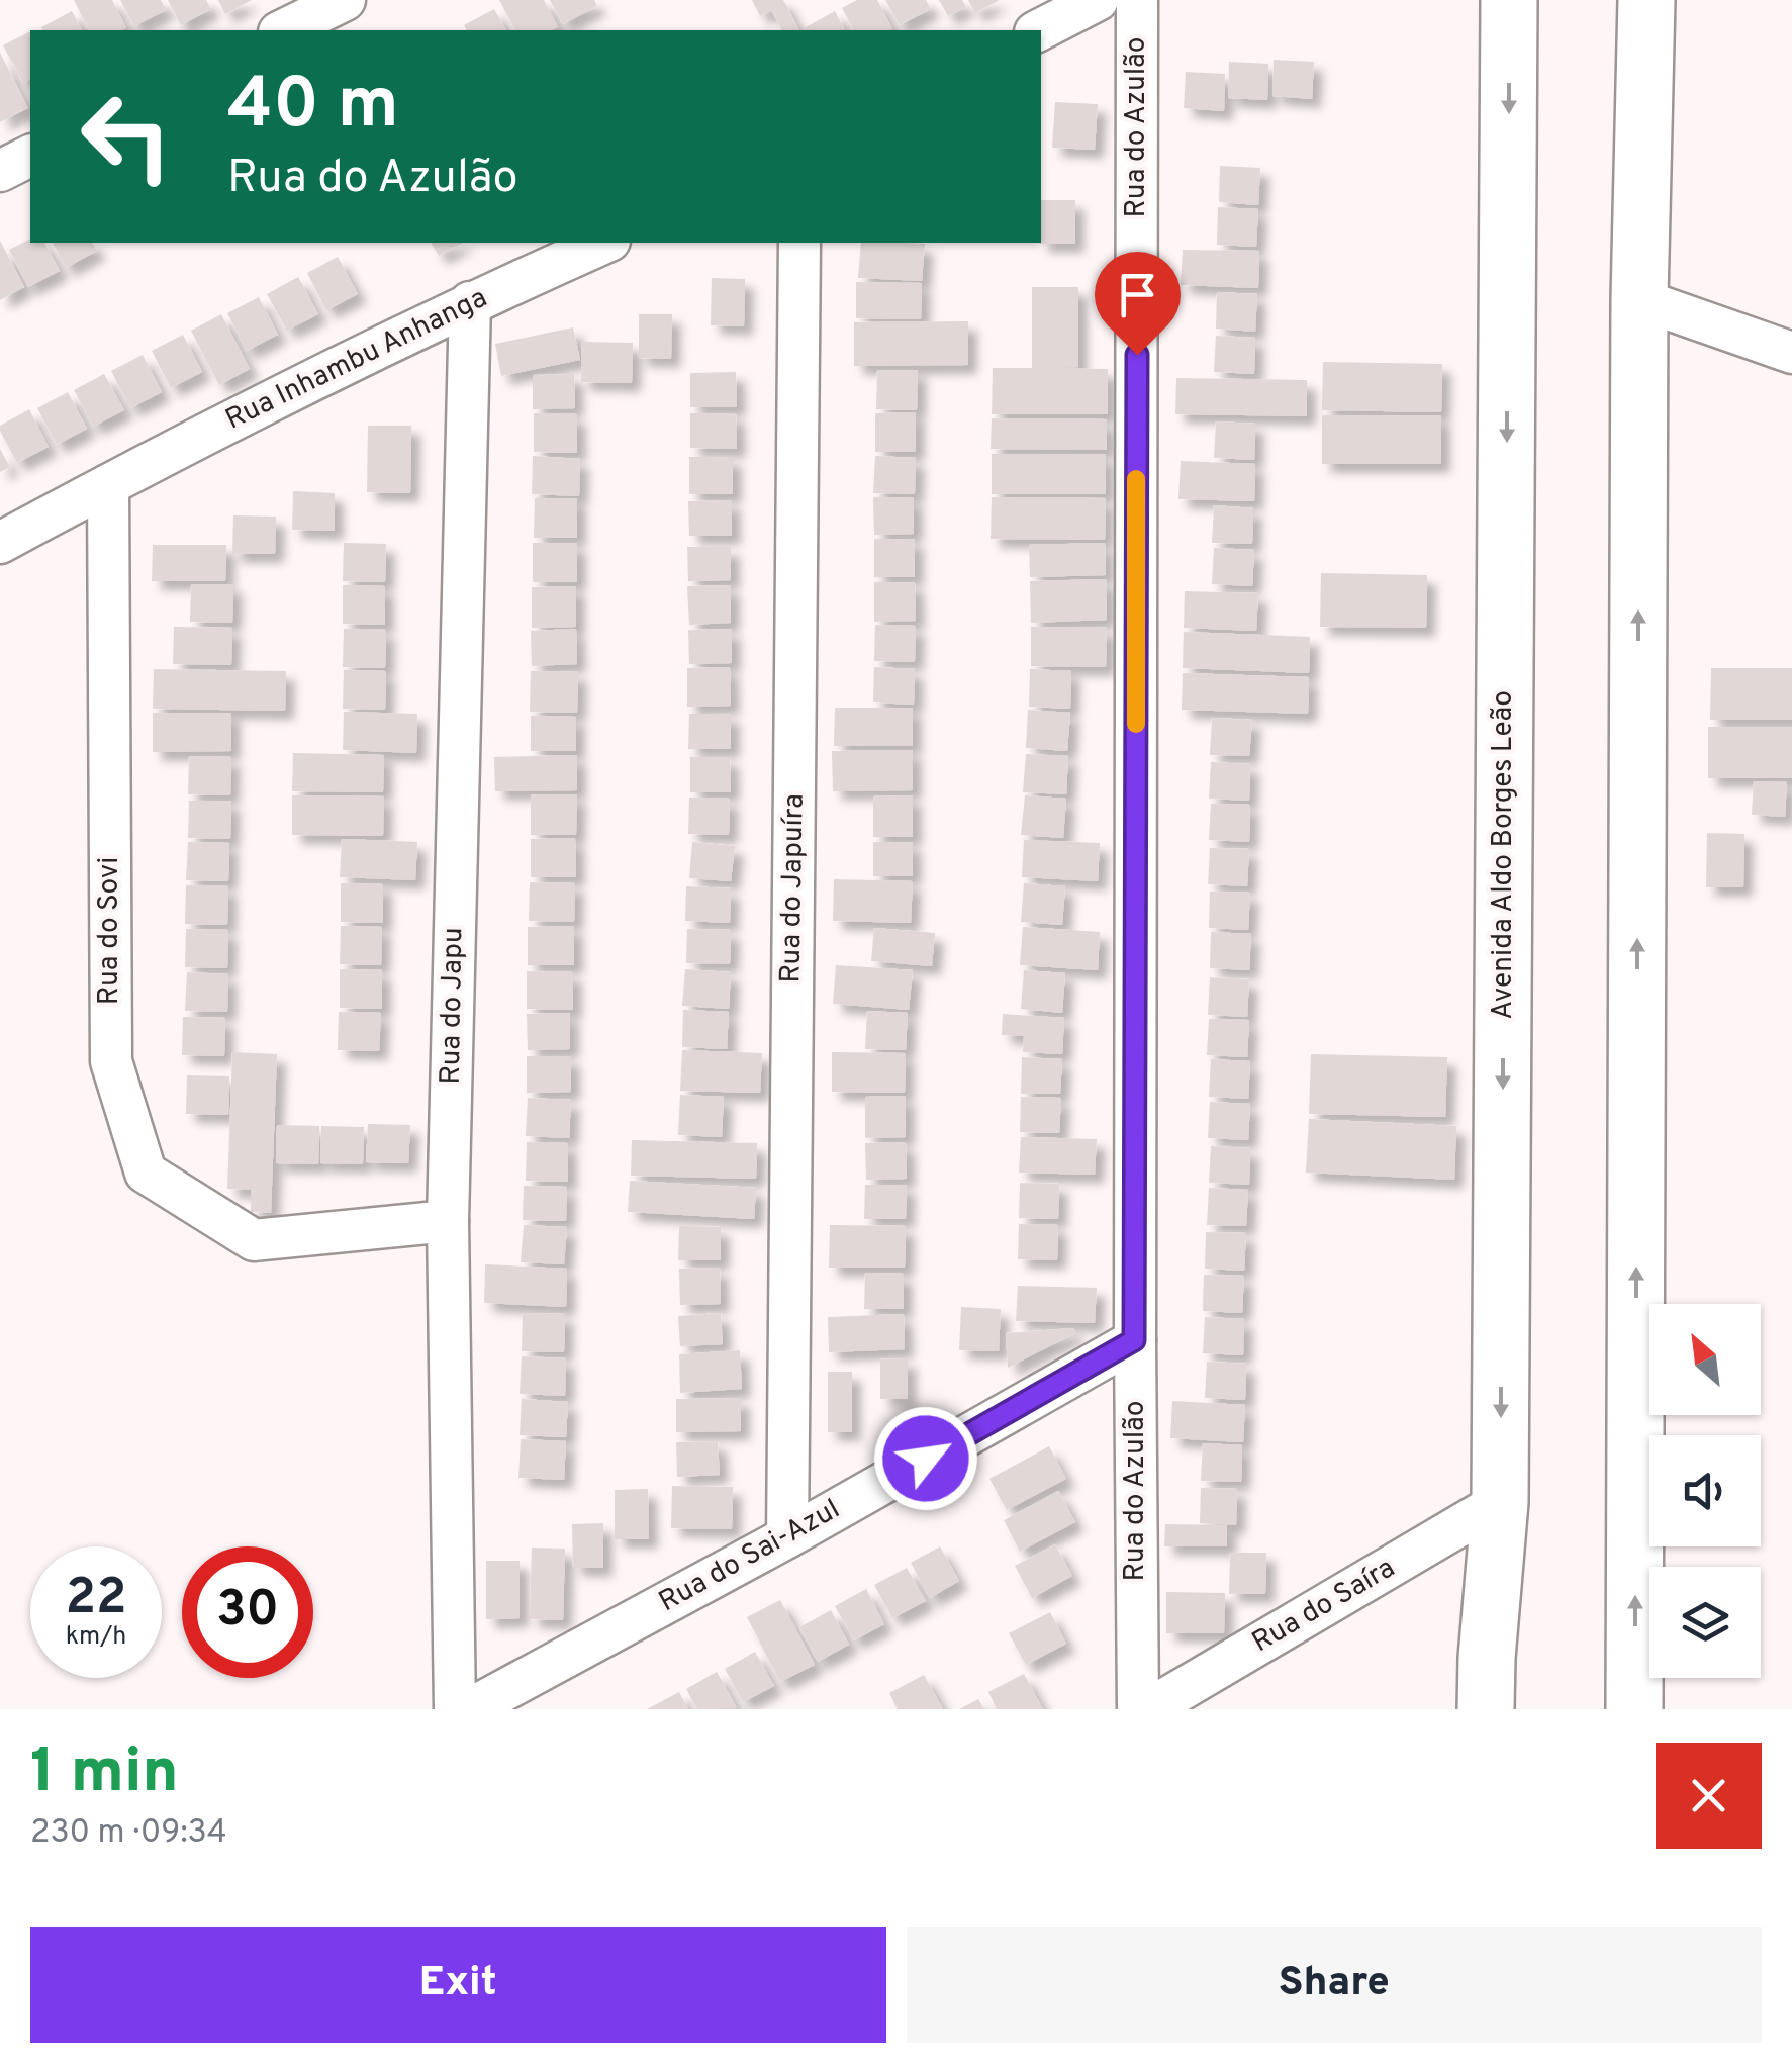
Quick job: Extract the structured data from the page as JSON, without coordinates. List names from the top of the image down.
{
  "streets": {
    "street": [
      "Rua do Azulão",
      "Rua Inhambu Anhanga",
      "Avenida Aldo Borges Leão",
      "Rua do Japuíra",
      "Rua do Sovi",
      "Rua do Japu",
      "Rua do Sai-Azul",
      "Rua do Saíra"
    ]
  },
  "crossings": [
    ["Rua do Azulão", "Rua do Sai-Azul"],
    ["Rua Inhambu Anhanga", "Rua do Sovi"],
    ["Rua Inhambu Anhanga", "Rua do Japu"],
    ["Avenida Aldo Borges Leão", "Rua do Saíra"],
    ["Rua do Japuíra", "Rua do Sai-Azul"],
    ["Rua do Sovi", "Rua do Japu"]
  ],
  "north": "top left",
  "page": {
    "turn": ["40 m", "Rua do Azulão"],
    "speed": "22 km/h",
    "limit": "30",
    "heading": ["1 min", "230 m · 09:34"],
    "buttons": ["Exit", "Share"]
  }
}
